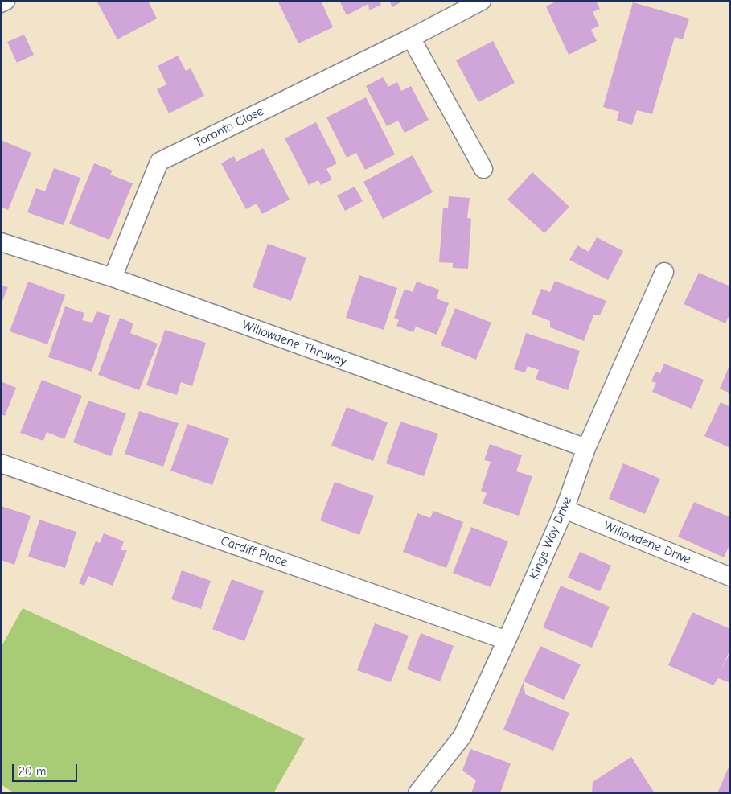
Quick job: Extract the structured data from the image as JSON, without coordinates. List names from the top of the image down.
{
  "streets": {
    "street": [
      "Toronto Close",
      "Willowdene Thruway",
      "Kings Way Drive",
      "Willowdene Drive",
      "Cardiff Place"
    ]
  },
  "crossings": [
    ["Toronto Close", "Willowdene Thruway"],
    ["Willowdene Thruway", "Kings Way Drive"],
    ["Kings Way Drive", "Willowdene Drive"],
    ["Kings Way Drive", "Cardiff Place"]
  ],
  "scale_bar": "20 m"
}
